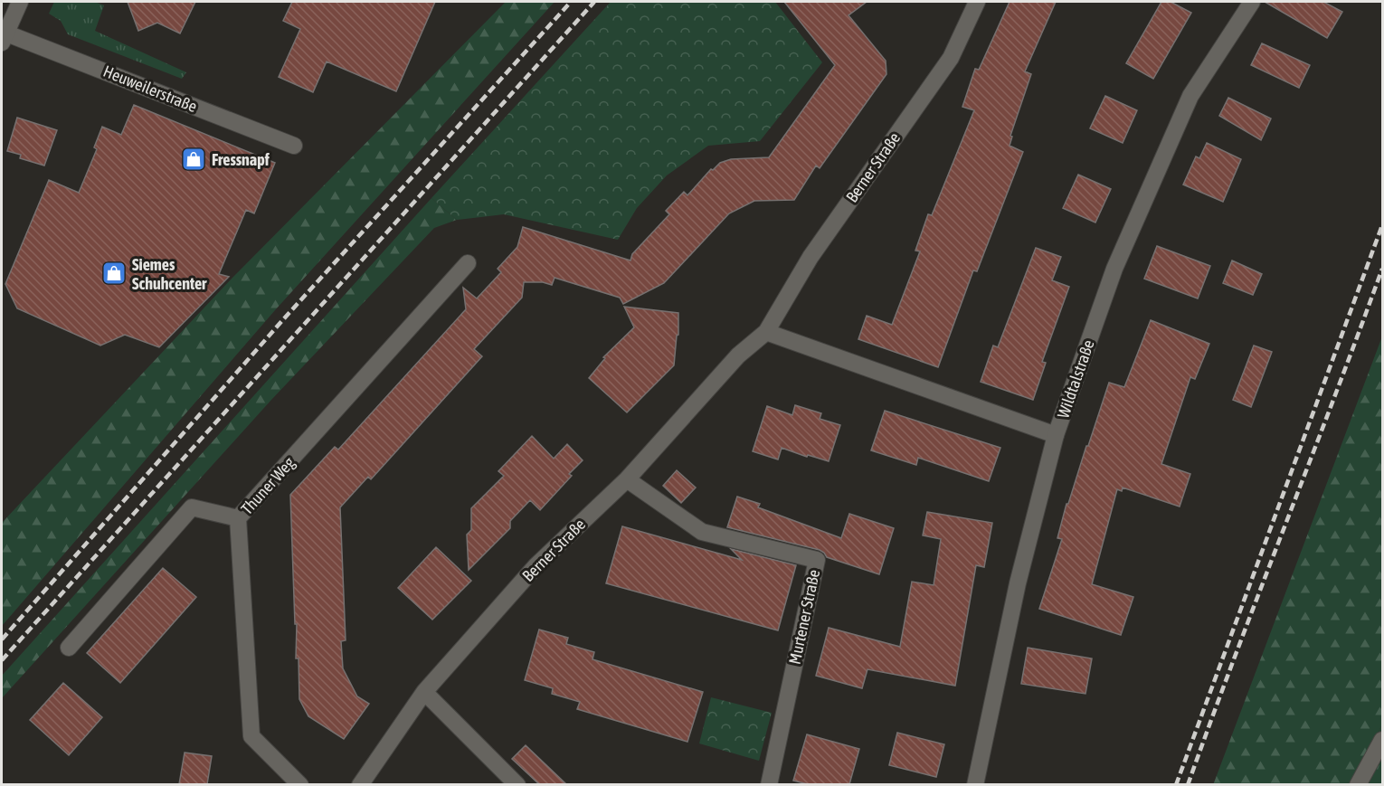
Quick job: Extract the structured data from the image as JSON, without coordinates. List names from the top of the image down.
{
  "streets": {
    "street": [
      "Heuweilerstraße",
      "Berner Straße",
      "Wildtalstraße",
      "Thuner Weg",
      "Murtener Straße"
    ]
  },
  "crossings": [
    ["Berner Straße", "Murtener Straße"]
  ],
  "places": {
    "shop": ["Fressnapf", "Siemes Schuhcenter"]
  }
}
